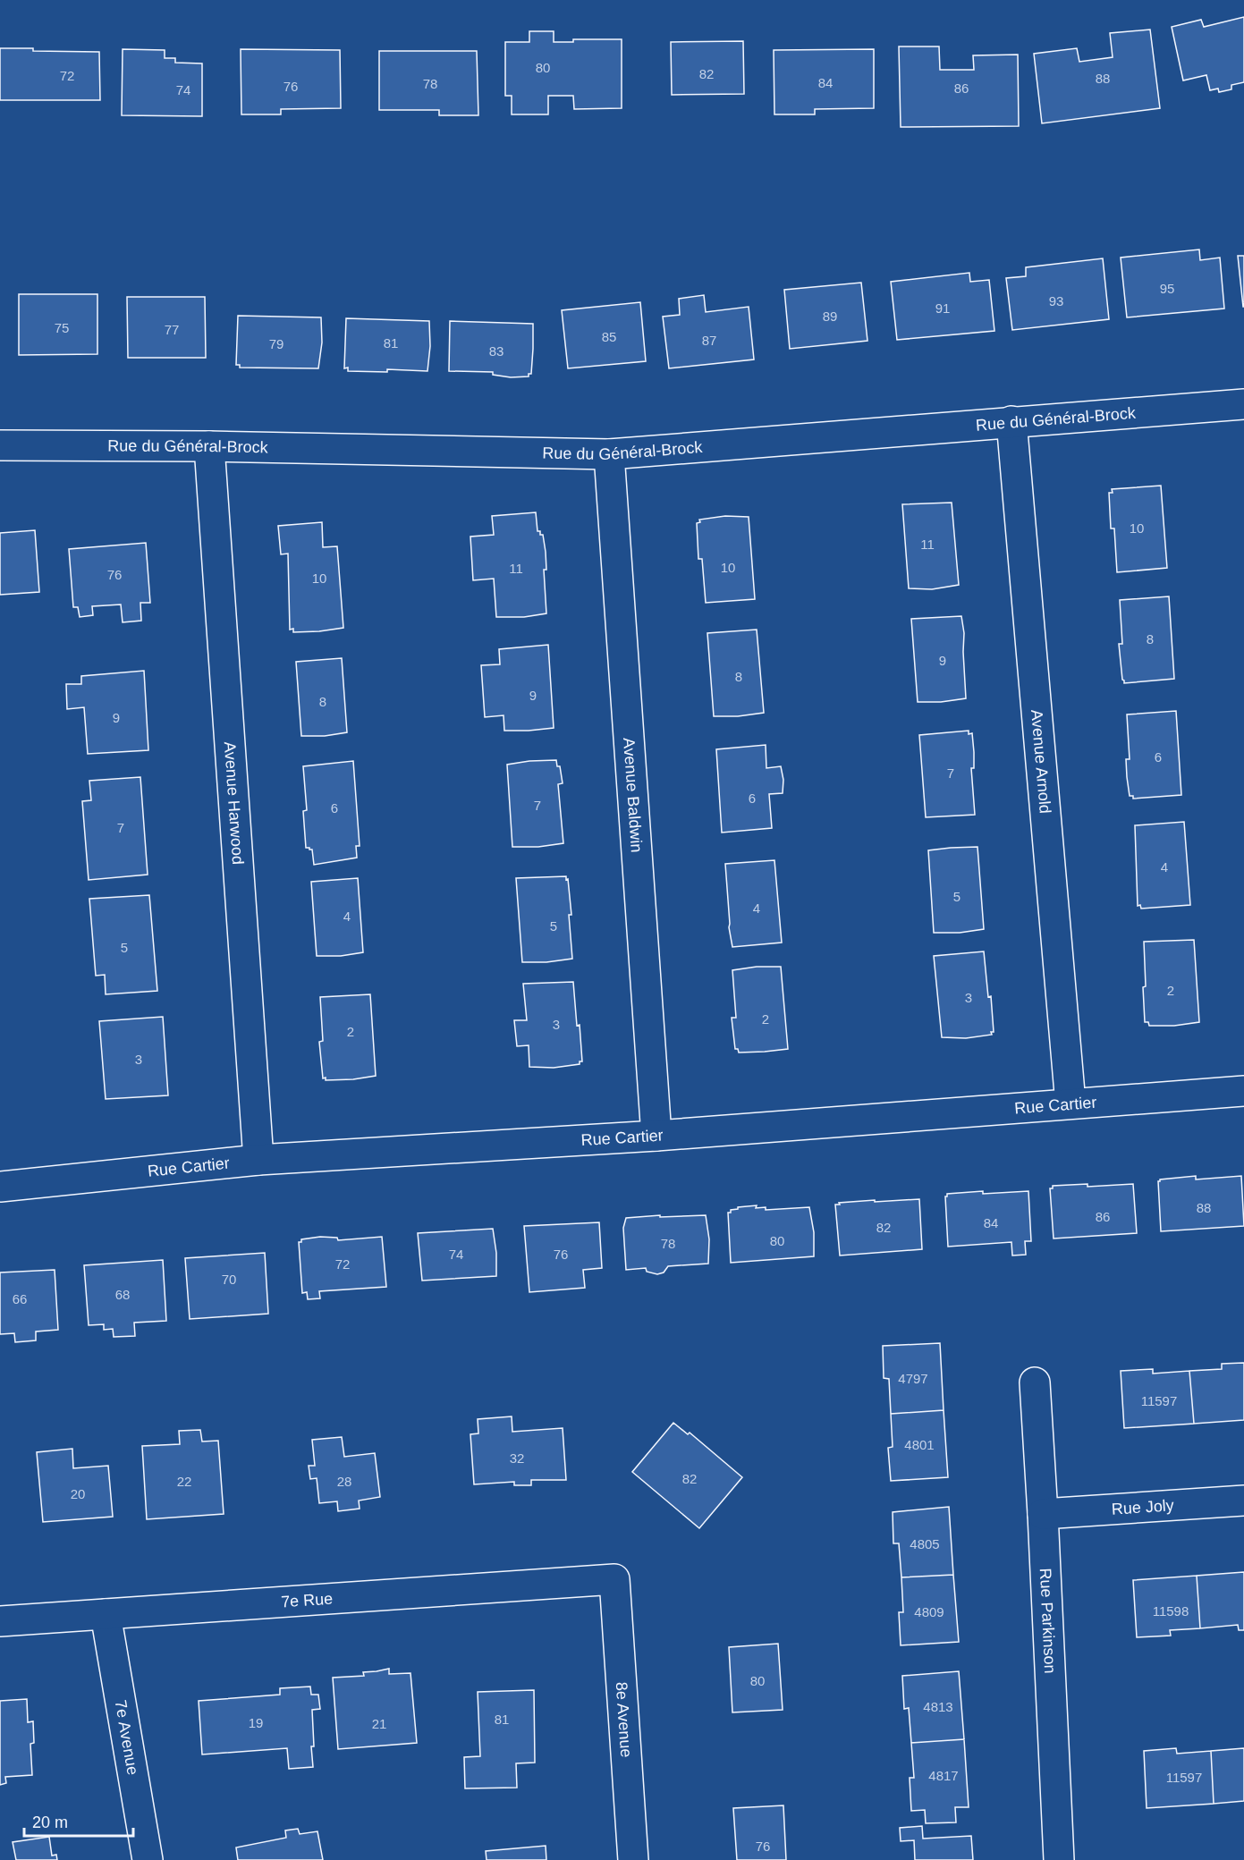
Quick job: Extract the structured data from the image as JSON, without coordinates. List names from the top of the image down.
{
  "streets": {
    "street": [
      "Rue du Général-Brock",
      "Avenue Arnold",
      "Avenue Baldwin",
      "Avenue Harwood",
      "Rue Cartier",
      "Rue Joly",
      "7e Rue",
      "Rue Parkinson",
      "8e Avenue",
      "7e Avenue"
    ]
  },
  "crossings": [
    ["Rue du Général-Brock", "Avenue Arnold"],
    ["Rue du Général-Brock", "Avenue Baldwin"],
    ["Rue du Général-Brock", "Avenue Harwood"],
    ["Avenue Arnold", "Rue Cartier"],
    ["Avenue Baldwin", "Rue Cartier"],
    ["Avenue Harwood", "Rue Cartier"],
    ["Rue Joly", "Rue Parkinson"],
    ["7e Rue", "8e Avenue"],
    ["7e Rue", "7e Avenue"]
  ],
  "house_numbers": [
    "80",
    "82",
    "72",
    "88",
    "84",
    "78",
    "76",
    "86",
    "74",
    "95",
    "93",
    "91",
    "89",
    "75",
    "77",
    "85",
    "87",
    "81",
    "79",
    "83",
    "10",
    "11",
    "10",
    "11",
    "76",
    "10",
    "8",
    "9",
    "8",
    "9",
    "8",
    "9",
    "6",
    "7",
    "6",
    "7",
    "6",
    "7",
    "4",
    "5",
    "4",
    "4",
    "5",
    "5",
    "2",
    "3",
    "2",
    "3",
    "2",
    "3",
    "88",
    "86",
    "84",
    "82",
    "80",
    "78",
    "74",
    "76",
    "72",
    "70",
    "68",
    "66",
    "4797",
    "11597",
    "4801",
    "32",
    "82",
    "22",
    "28",
    "20",
    "4805",
    "11598",
    "4809",
    "80",
    "4813",
    "81",
    "19",
    "21",
    "4817",
    "11597",
    "76"
  ],
  "scale_bar": "20 m"
}
